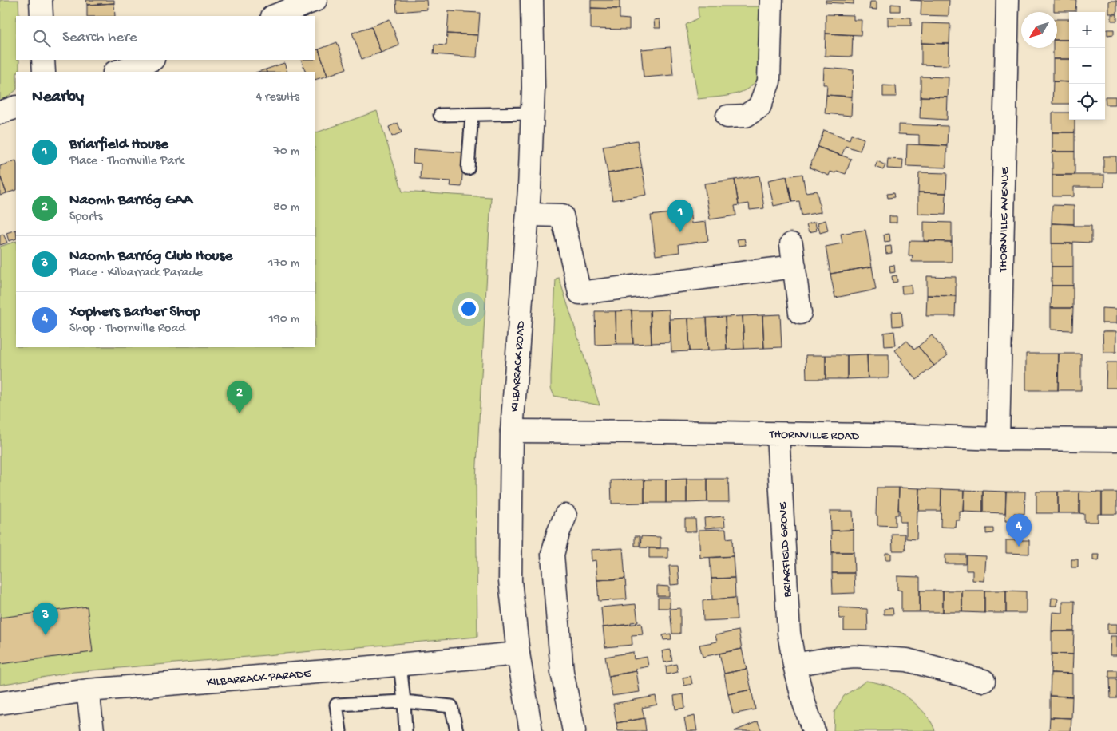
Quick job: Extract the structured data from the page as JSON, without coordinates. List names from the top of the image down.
{
  "streets": {
    "street": [
      "THORNVILLE AVENUE",
      "KILBARRACK ROAD",
      "THORNVILLE ROAD",
      "BRIARFIELD GROVE",
      "KILBARRACK PARADE"
    ]
  },
  "crossings": [
    ["THORNVILLE AVENUE", "THORNVILLE ROAD"],
    ["KILBARRACK ROAD", "THORNVILLE ROAD"],
    ["KILBARRACK ROAD", "KILBARRACK PARADE"],
    ["THORNVILLE ROAD", "BRIARFIELD GROVE"]
  ],
  "north": "bottom left",
  "page": {
    "map_buttons": ["+", "−"],
    "search": "Search here",
    "heading": ["Nearby", "4 results"],
    "list": [
      {
        "mark": "1",
        "name": "Briarfield House",
        "note": "Place · Thornville Park",
        "value": "70 m"
      },
      {
        "mark": "2",
        "name": "Naomh Barróg GAA",
        "note": "Sports",
        "value": "80 m"
      },
      {
        "mark": "3",
        "name": "Naomh Barróg Club House",
        "note": "Place · Kilbarrack Parade",
        "value": "170 m"
      },
      {
        "mark": "4",
        "name": "Xophers Barber Shop",
        "note": "Shop · Thornville Road",
        "value": "190 m"
      }
    ],
    "pins": [
      "1",
      "2",
      "4",
      "3"
    ]
  }
}
